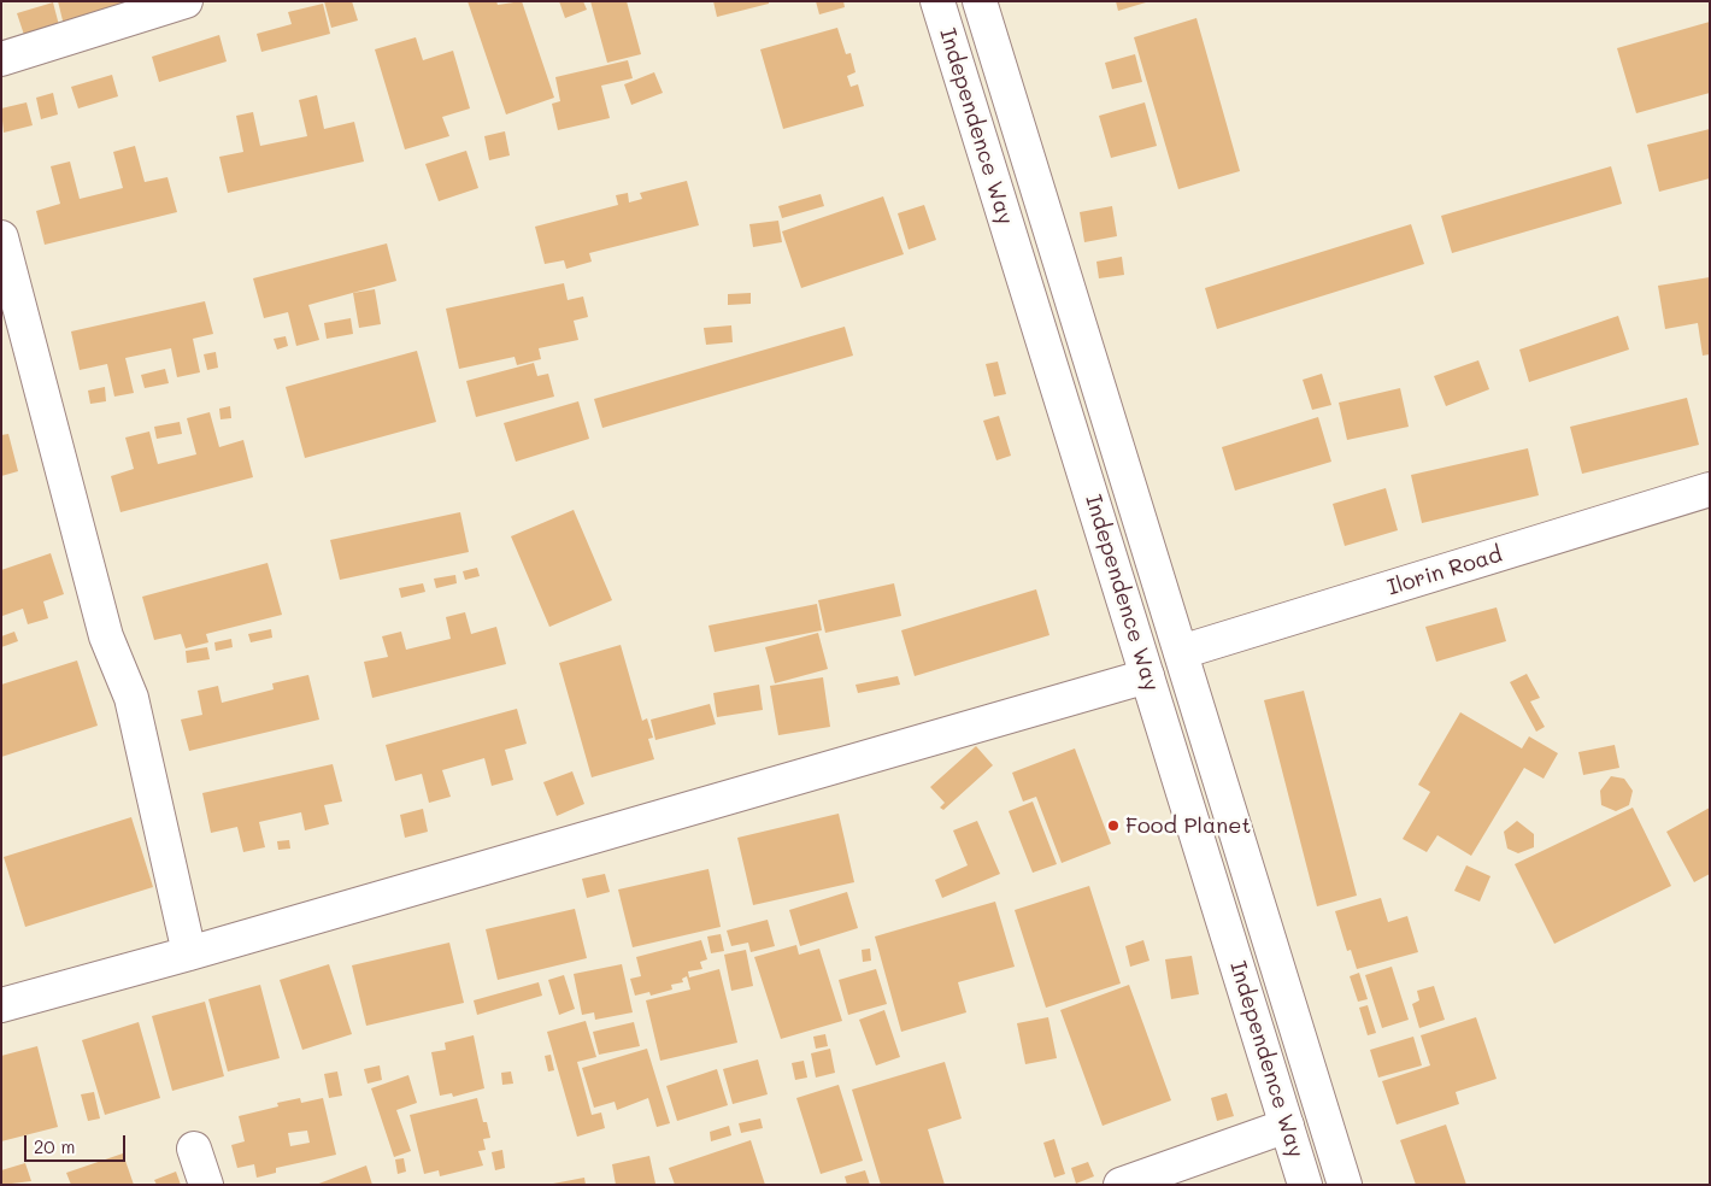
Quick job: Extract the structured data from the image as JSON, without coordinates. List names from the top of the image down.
{
  "streets": {
    "street": ["Independence Way", "Ilorin Road"]
  },
  "crossings": [
    ["Independence Way", "Ilorin Road"]
  ],
  "places": ["Food Planet"],
  "scale_bar": "20 m"
}
